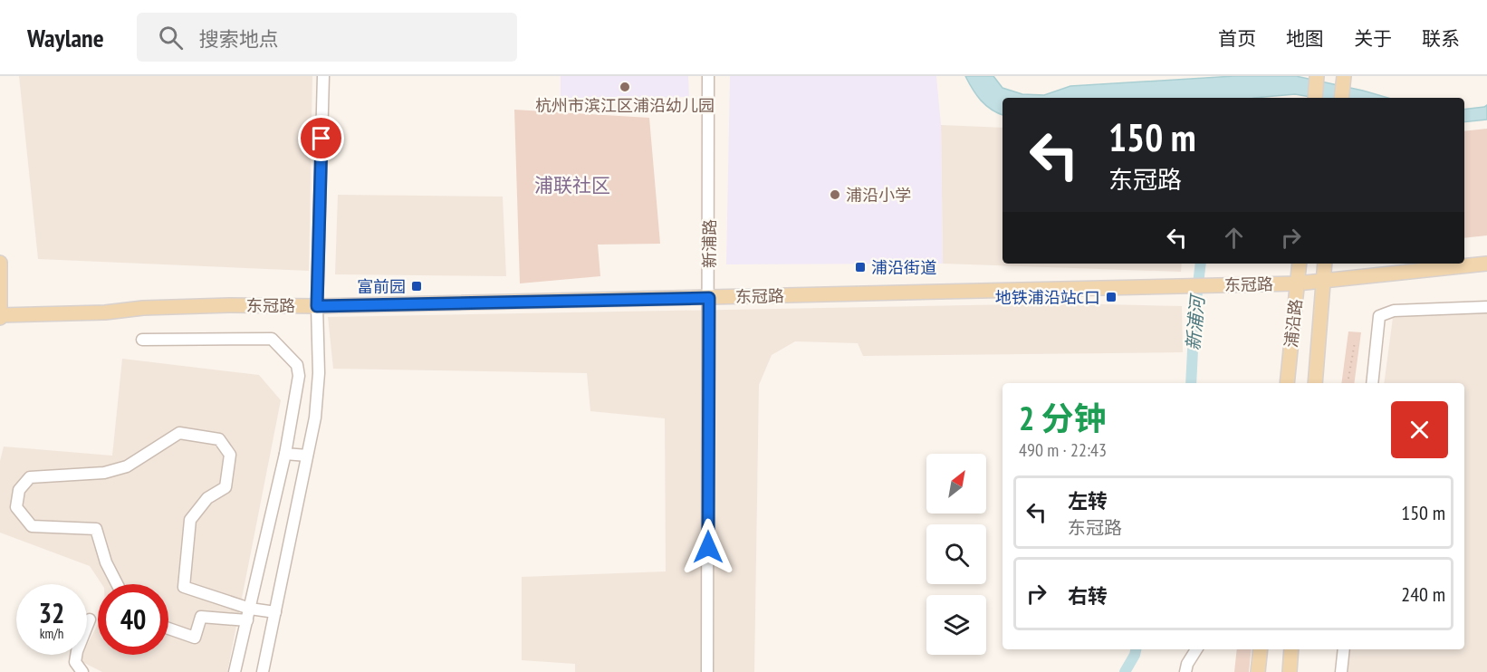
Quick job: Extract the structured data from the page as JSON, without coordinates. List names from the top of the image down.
{
  "streets": {
    "main road": ["东冠路", "浦沿路"],
    "street": ["新浦路"]
  },
  "crossings": [
    ["新浦路", "东冠路"],
    ["东冠路", "浦沿路"]
  ],
  "districts": ["浦联社区"],
  "water": ["新浦河"],
  "places": {
    "other": ["杭州市滨江区浦沿幼儿园", "浦沿小学"],
    "transit": ["浦沿街道", "富前园", "地铁浦沿站C口"]
  },
  "north": "top right",
  "page": {
    "header": "Waylane",
    "search": "搜索地点",
    "nav": [
      "首页",
      "地图",
      "关于",
      "联系"
    ],
    "turn": ["150 m", "东冠路"],
    "heading": ["2 分钟", "490 m · 22:43"],
    "list": [
      {
        "name": "左转",
        "note": "东冠路",
        "value": "150 m"
      },
      {
        "name": "右转",
        "value": "240 m"
      }
    ],
    "speed": "32 km/h",
    "limit": "40"
  }
}
